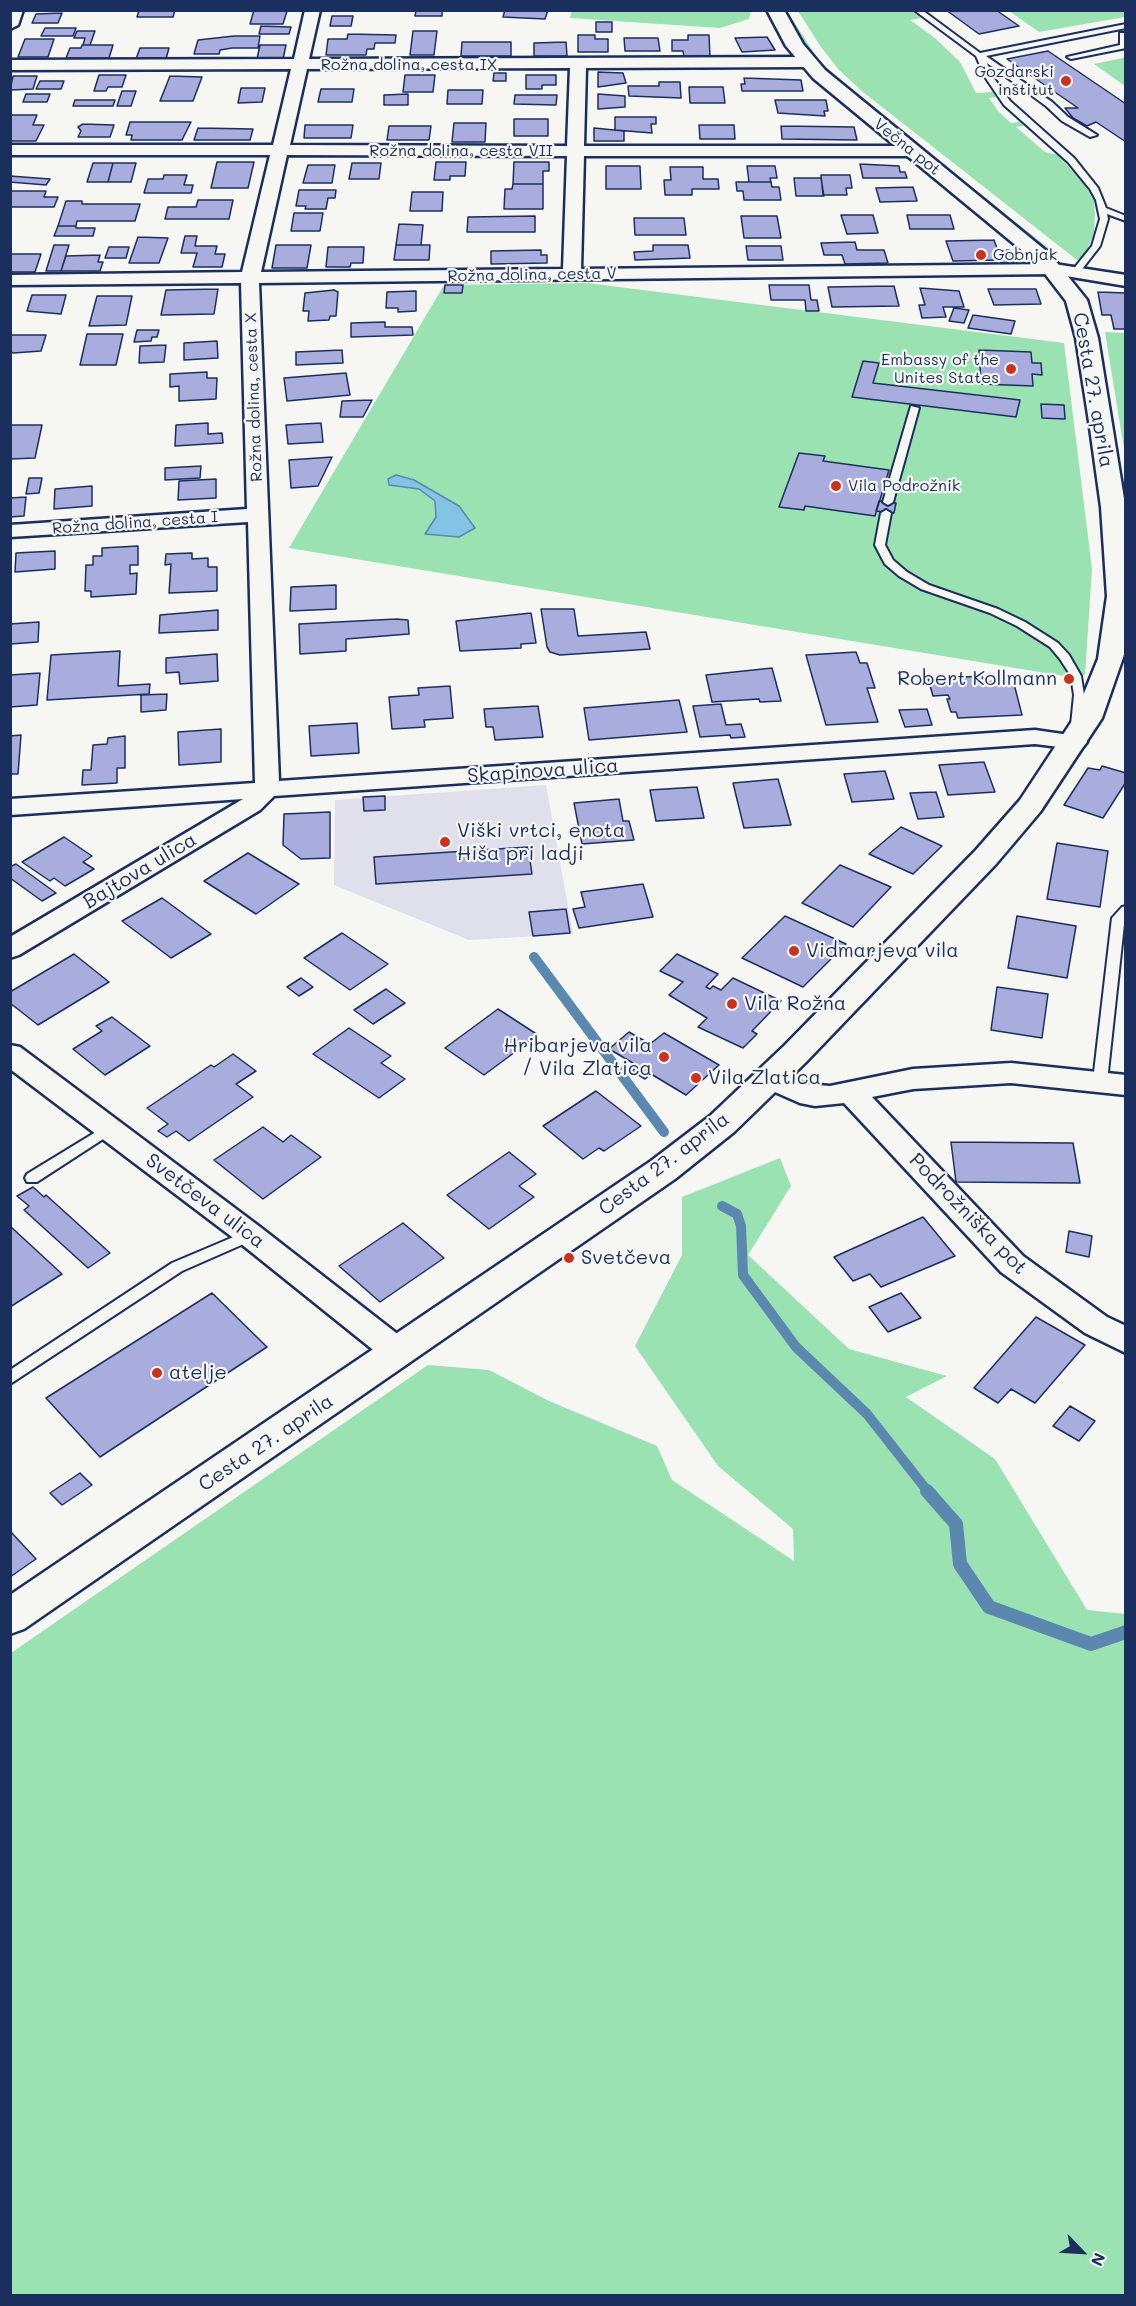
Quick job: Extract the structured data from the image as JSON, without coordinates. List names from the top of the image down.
{
  "streets": {
    "main road": ["Večna pot", "Cesta 27. aprila"],
    "street": [
      "Rožna dolina, cesta IX",
      "Rožna dolina, cesta VII",
      "Rožna dolina, cesta V",
      "Rožna dolina, cesta X",
      "Rožna dolina, cesta I",
      "Skapinova ulica",
      "Bajtova ulica",
      "Svetčeva ulica",
      "Podrožniška pot"
    ]
  },
  "crossings": [
    ["Rožna dolina, cesta IX", "Večna pot"],
    ["Rožna dolina, cesta IX", "Rožna dolina, cesta X"],
    ["Večna pot", "Rožna dolina, cesta VII"],
    ["Večna pot", "Rožna dolina, cesta V"],
    ["Večna pot", "Cesta 27. aprila"],
    ["Rožna dolina, cesta VII", "Rožna dolina, cesta X"],
    ["Rožna dolina, cesta V", "Cesta 27. aprila"],
    ["Rožna dolina, cesta V", "Rožna dolina, cesta X"],
    ["Cesta 27. aprila", "Skapinova ulica"],
    ["Cesta 27. aprila", "Svetčeva ulica"],
    ["Rožna dolina, cesta X", "Rožna dolina, cesta I"],
    ["Rožna dolina, cesta X", "Skapinova ulica"],
    ["Rožna dolina, cesta X", "Bajtova ulica"],
    ["Skapinova ulica", "Bajtova ulica"]
  ],
  "places": [
    "Gozdarski inštitut",
    "Gobnjak",
    "Embassy of the Unites States",
    "Vila Podrožnik",
    "Robert Kollmann",
    "Viški vrtci, enota Hiša pri ladji",
    "Vidmarjeva vila",
    "Vila Rožna",
    "Hribarjeva vila / Vila Zlatica",
    "Vila Zlatica",
    "Svetčeva",
    "atelje"
  ],
  "north": "bottom right"
}
